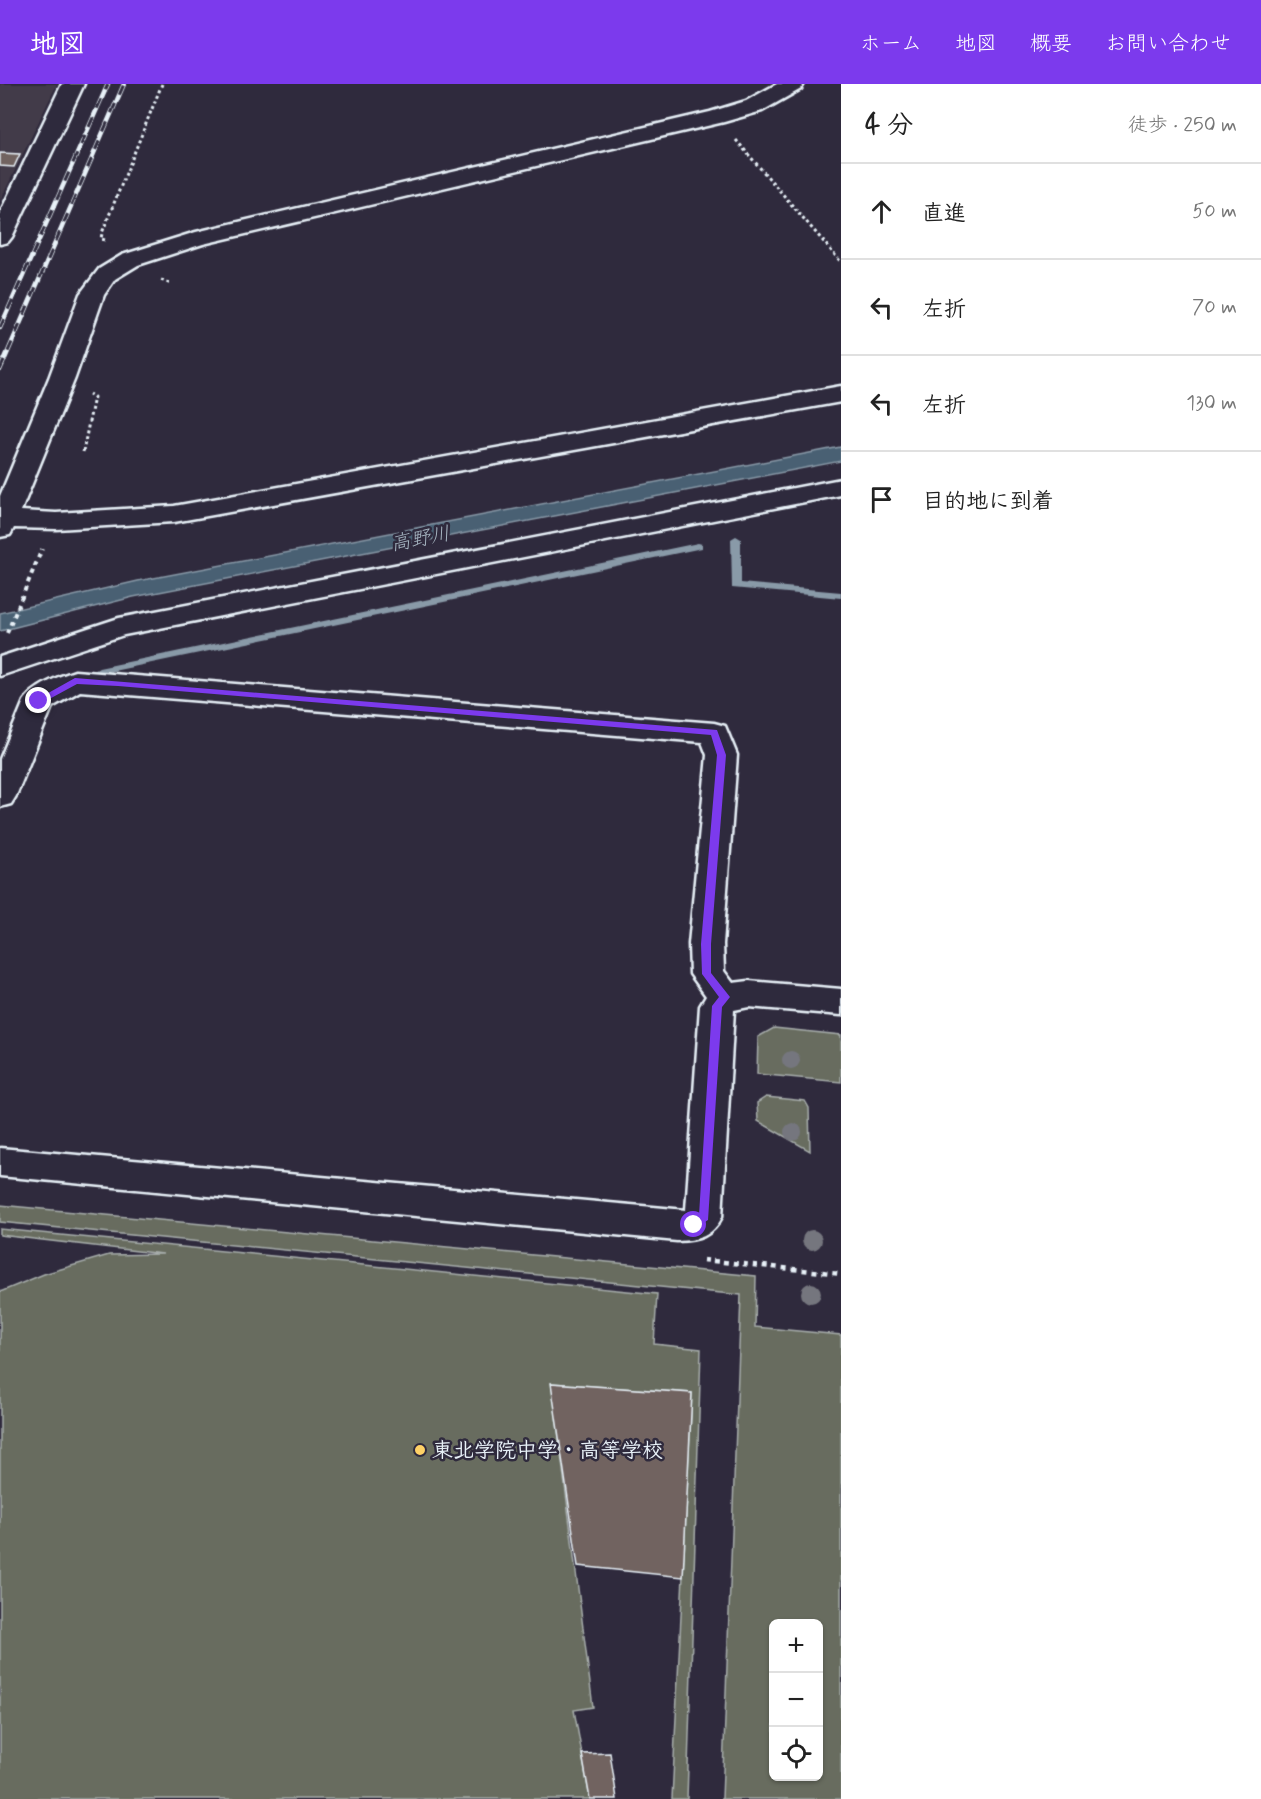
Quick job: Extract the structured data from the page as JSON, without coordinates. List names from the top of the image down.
{
  "water": ["高野川"],
  "places": ["東北学院中学・高等学校"],
  "page": {
    "header": "地図",
    "nav": [
      "ホーム",
      "地図",
      "概要",
      "お問い合わせ"
    ],
    "heading": ["4 分", "徒歩 · 250 m"],
    "list": [
      ["直進", "50 m"],
      ["左折", "70 m"],
      ["左折", "130 m"],
      "目的地に到着"
    ],
    "map_buttons": ["+", "−"]
  }
}
